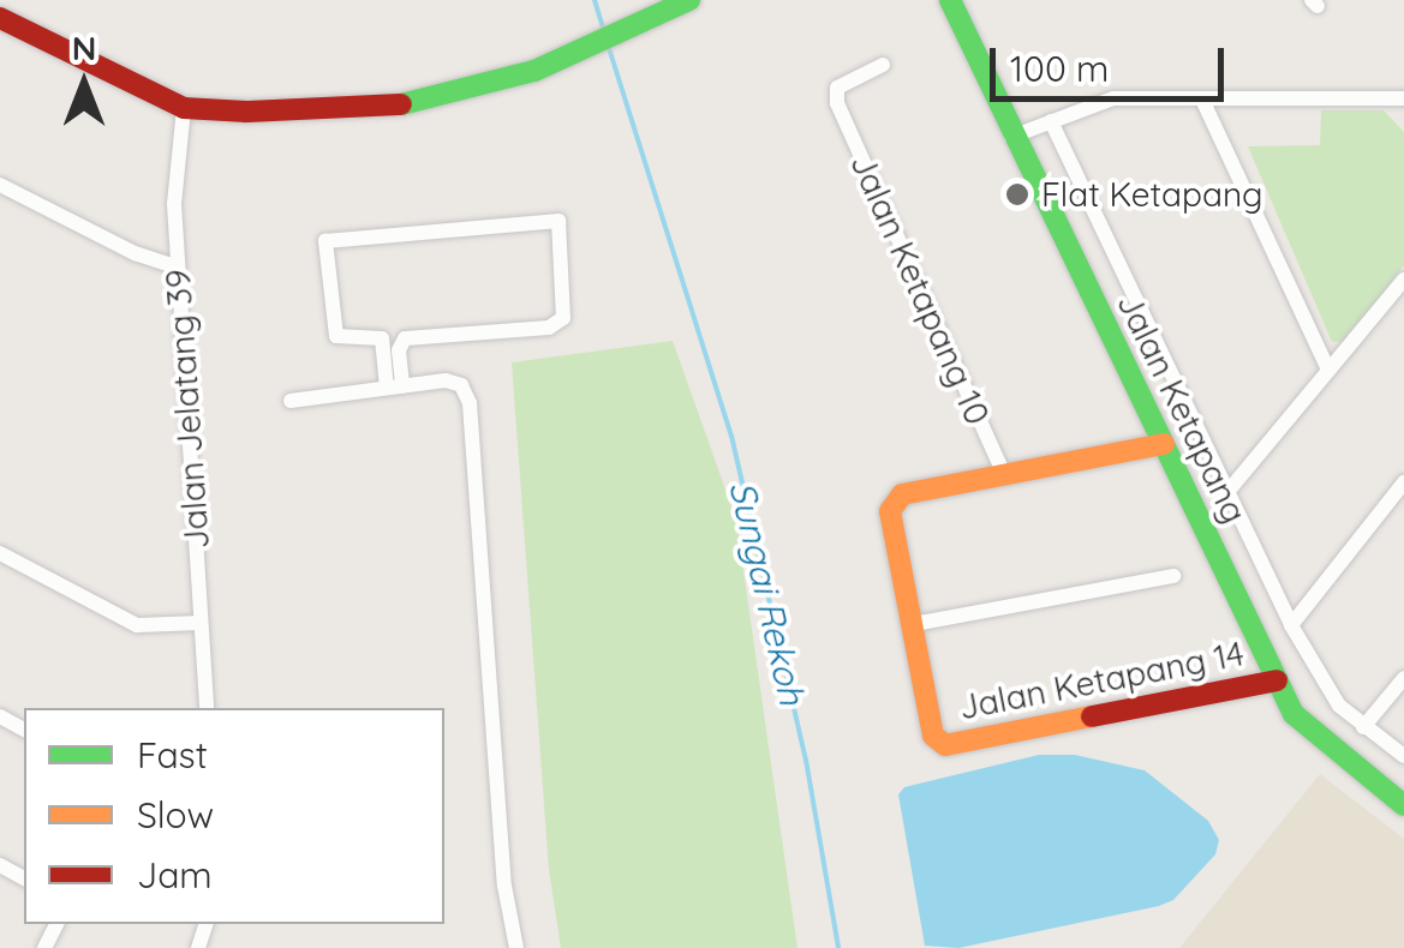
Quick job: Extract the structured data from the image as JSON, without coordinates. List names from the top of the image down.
{
  "streets": {
    "street": [
      "Jalan Ketapang 10",
      "Jalan Ketapang",
      "Jalan Jelatang 39",
      "Jalan Ketapang 14"
    ]
  },
  "crossings": [
    ["Jalan Ketapang", "Jalan Ketapang 14"]
  ],
  "water": ["Sungai Rekoh"],
  "places": ["Flat Ketapang"],
  "legend": ["Fast", "Slow", "Jam"],
  "scale_bar": "100 m",
  "north": "top"
}
